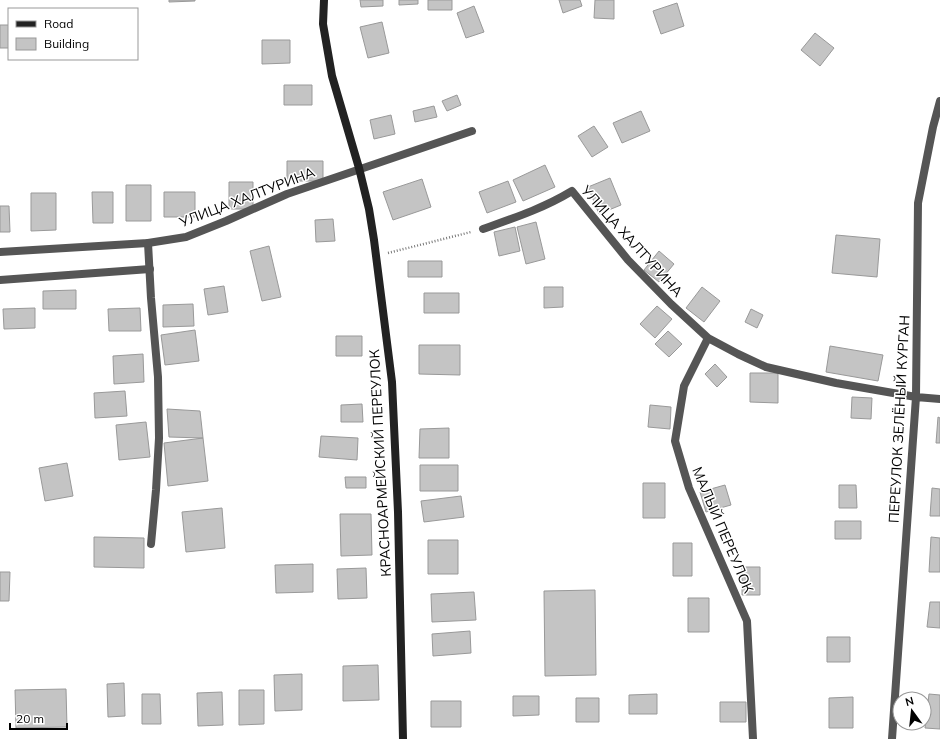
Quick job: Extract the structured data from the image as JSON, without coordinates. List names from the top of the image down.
{
  "streets": {
    "street": [
      "УЛИЦА ХАЛТУРИНА",
      "ПЕРЕУЛОК ЗЕЛЁНЫЙ КУРГАН",
      "КРАСНОАРМЕЙСКИЙ ПЕРЕУЛОК",
      "МАЛЫЙ ПЕРЕУЛОК"
    ]
  },
  "crossings": [
    ["УЛИЦА ХАЛТУРИНА", "ПЕРЕУЛОК ЗЕЛЁНЫЙ КУРГАН"],
    ["УЛИЦА ХАЛТУРИНА", "КРАСНОАРМЕЙСКИЙ ПЕРЕУЛОК"],
    ["УЛИЦА ХАЛТУРИНА", "МАЛЫЙ ПЕРЕУЛОК"]
  ],
  "legend": ["Road", "Building"],
  "scale_bar": "20 m",
  "north": "top"
}
